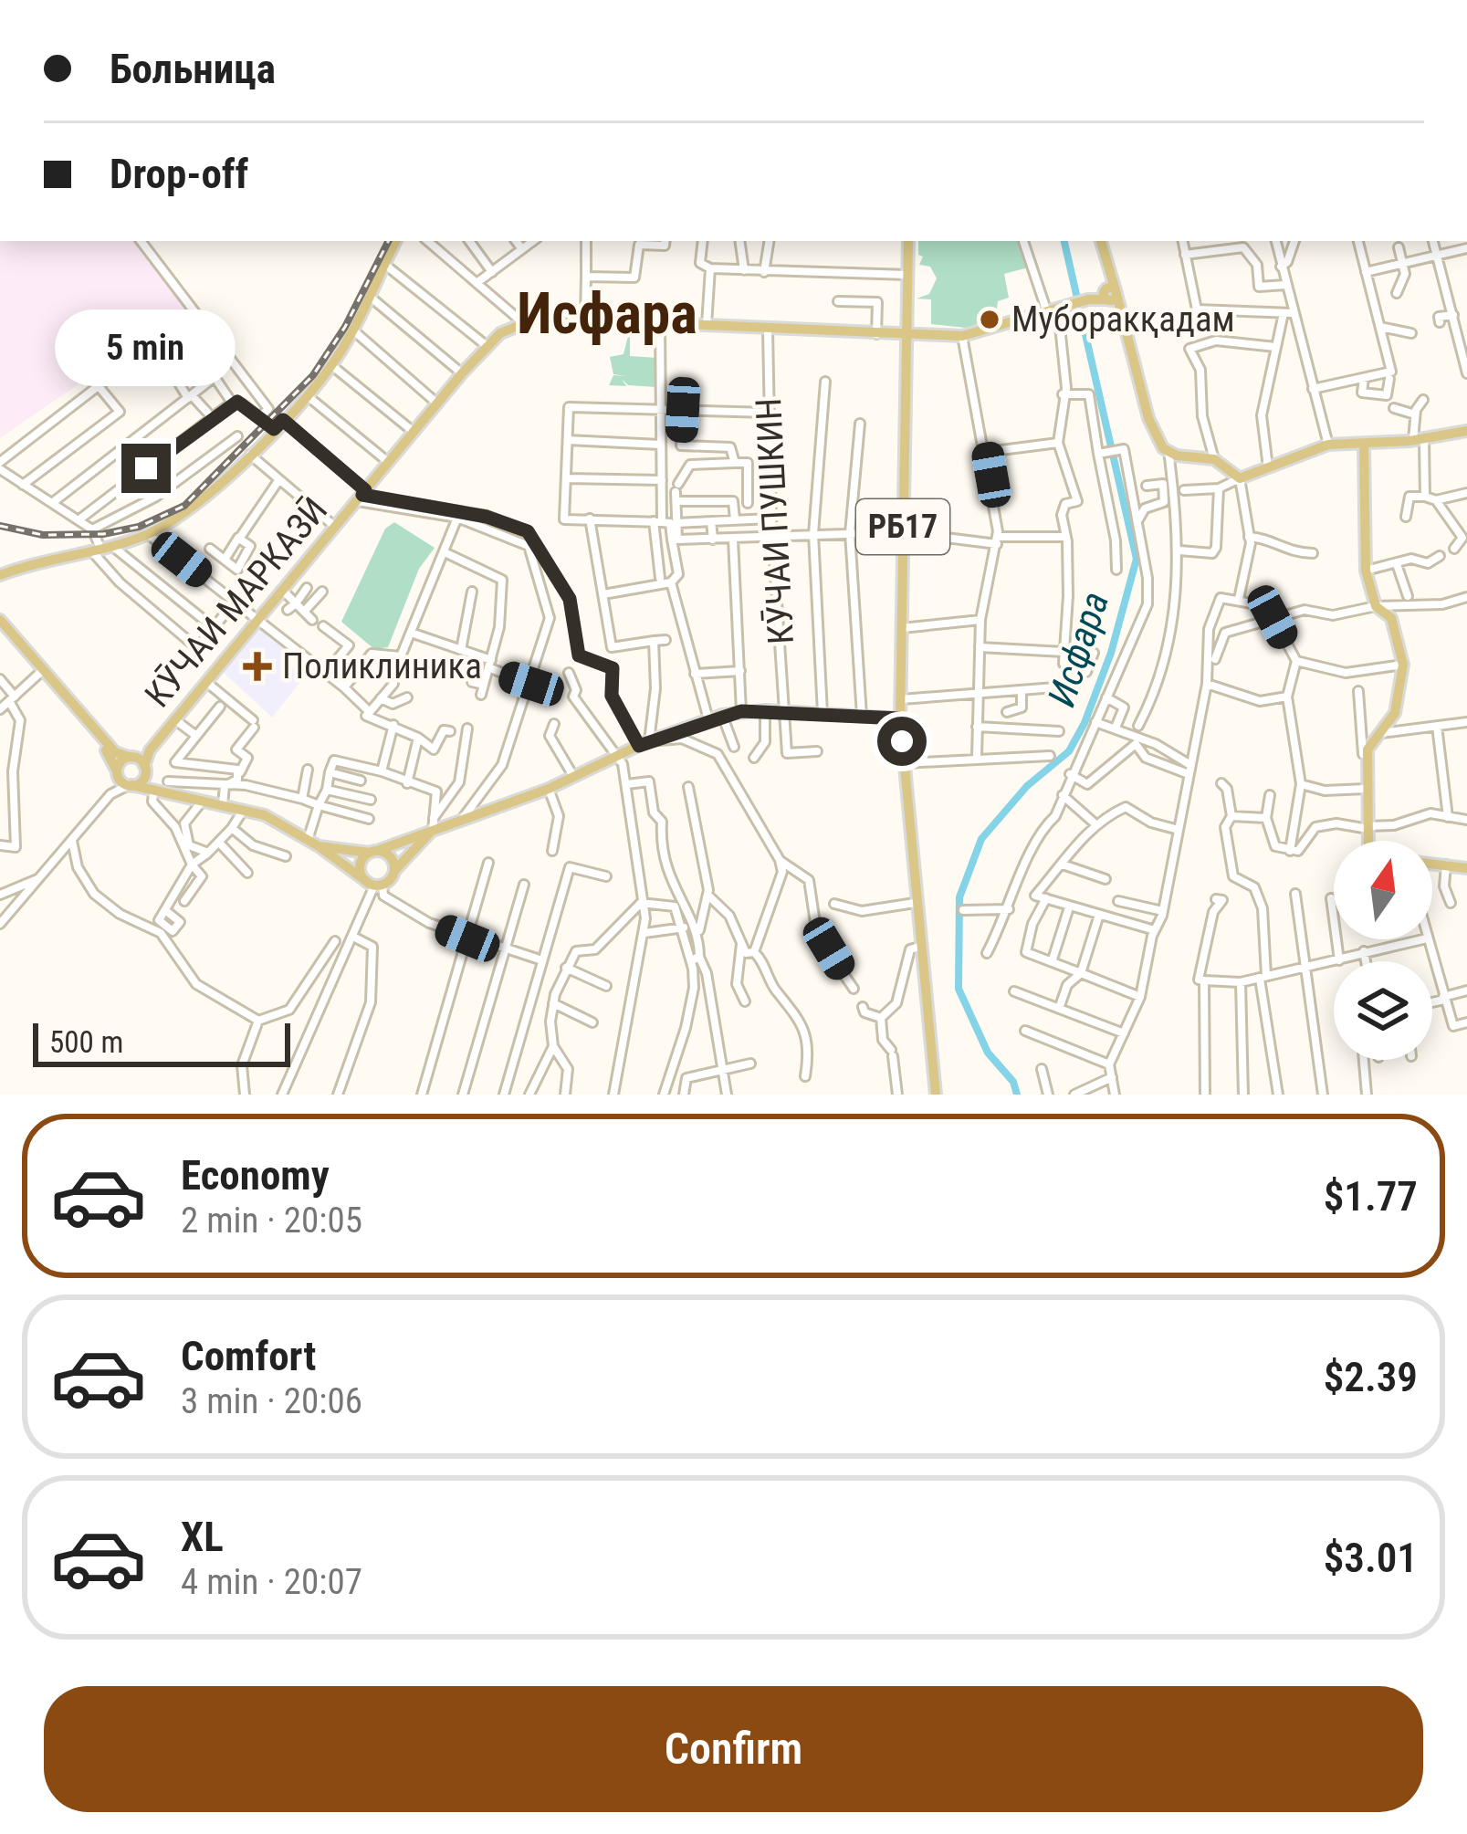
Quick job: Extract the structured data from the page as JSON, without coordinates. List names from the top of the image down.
{
  "streets": {
    "main road": ["РБ17", "КӮЧАИ МАРКАЗӢ"],
    "street": ["КӮЧАИ ПУШКИН"]
  },
  "districts": ["Исфара"],
  "water": ["Исфара"],
  "places": {
    "other": ["Муборакқадам"],
    "health": ["Поликлиника"]
  },
  "scale_bar": "500 m",
  "north": "top",
  "page": {
    "banner": ["Больница", "Drop-off"],
    "bubble": "5 min",
    "scale": "500 m",
    "list": [
      {
        "name": "Economy",
        "note": "2 min · 20:05",
        "value": "$1.77"
      },
      {
        "name": "Comfort",
        "note": "3 min · 20:06",
        "value": "$2.39"
      },
      {
        "name": "XL",
        "note": "4 min · 20:07",
        "value": "$3.01"
      }
    ],
    "buttons": "Confirm"
  }
}
